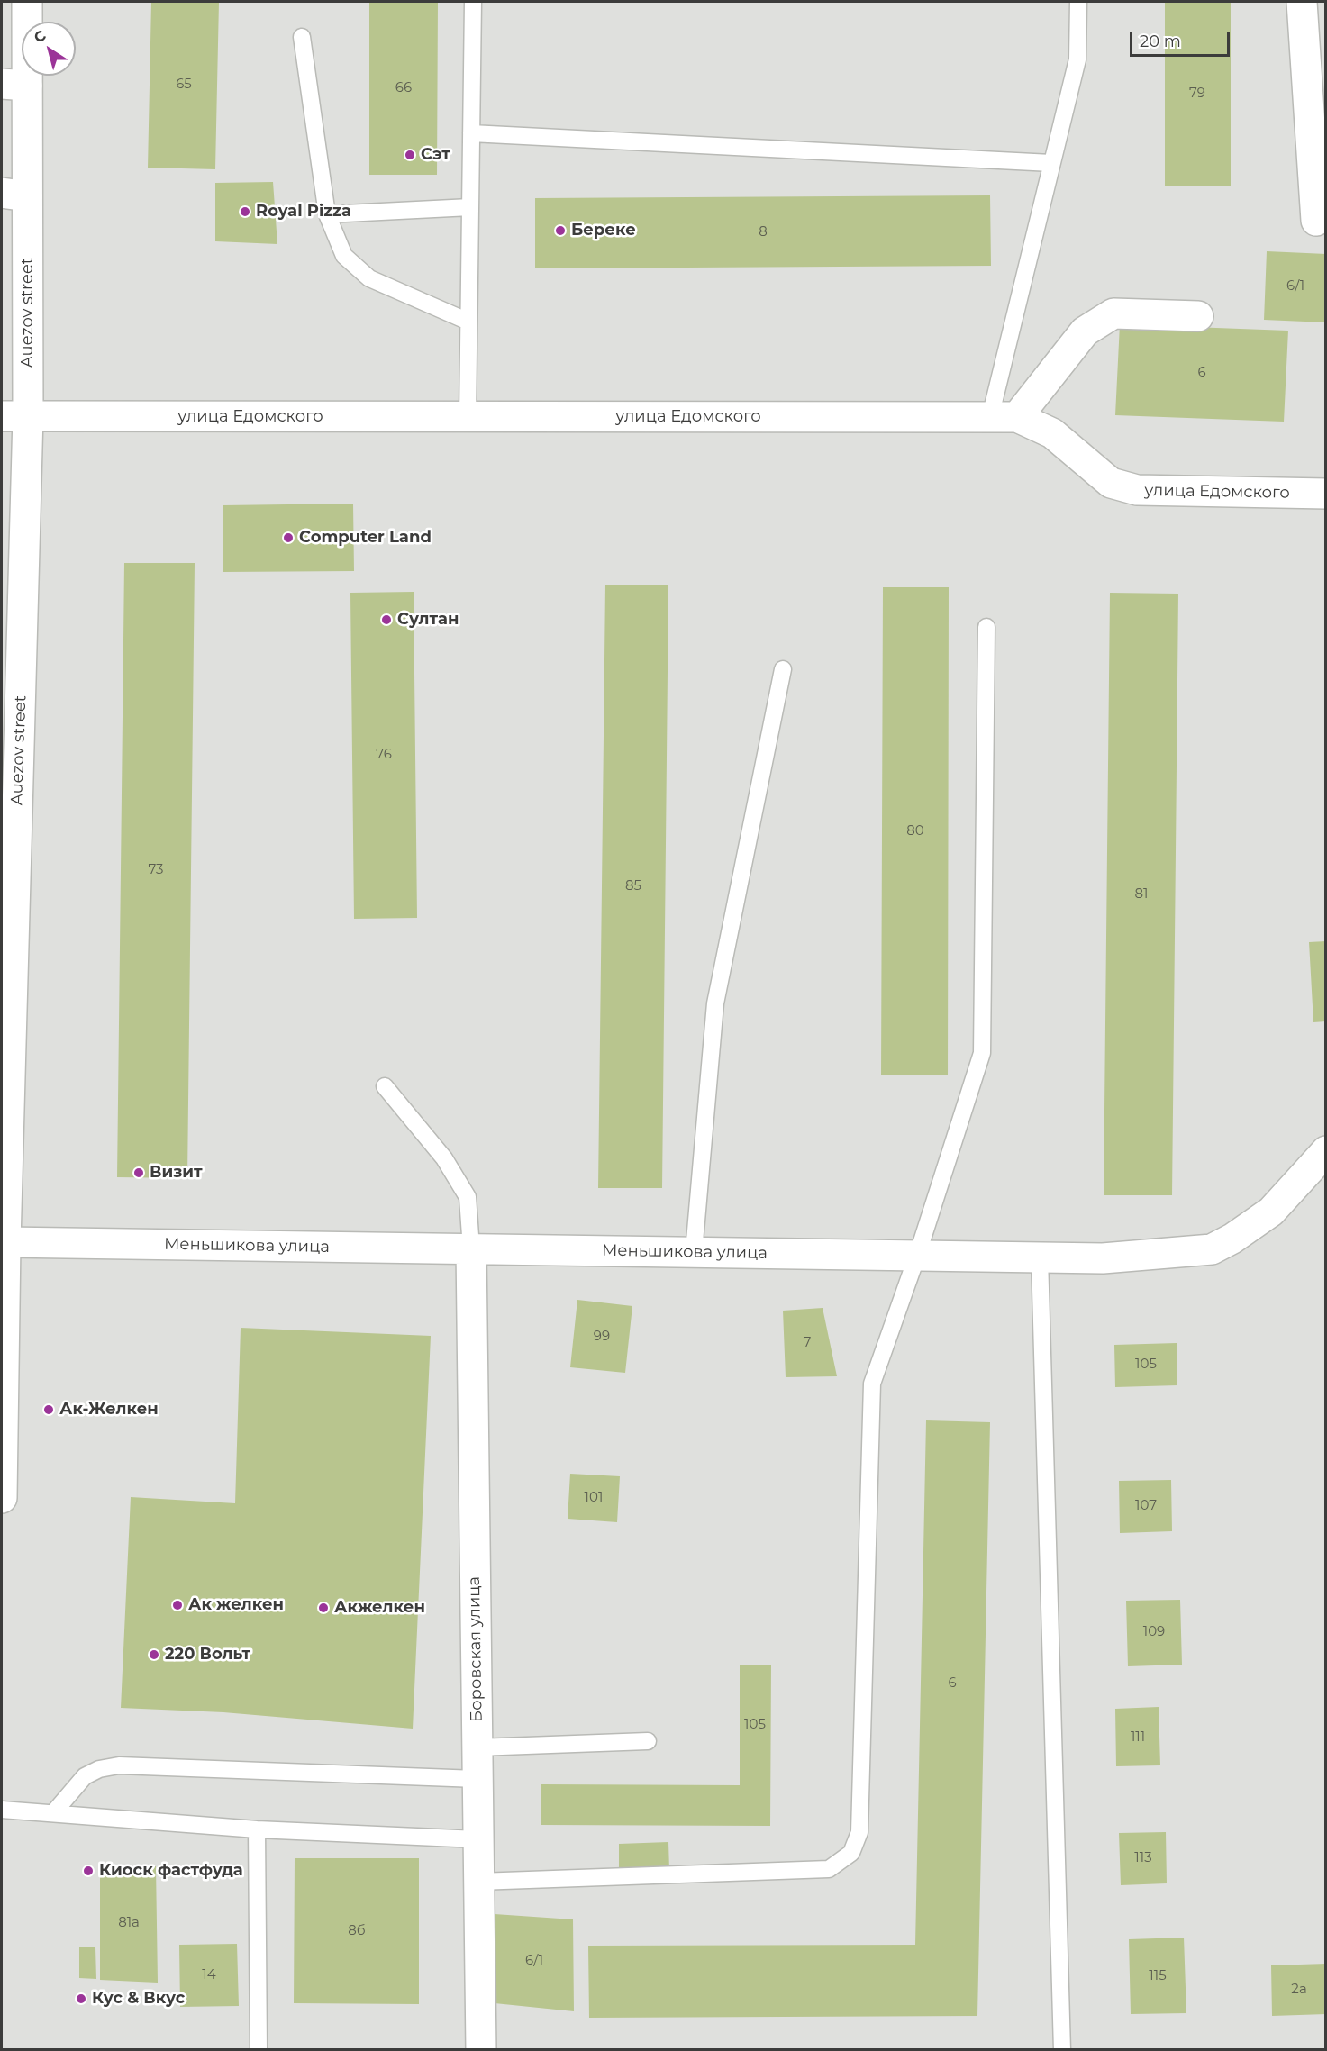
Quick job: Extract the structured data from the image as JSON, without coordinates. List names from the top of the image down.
{
  "streets": {
    "street": [
      "Auezov street",
      "улица Едомского",
      "Меньшикова улица",
      "Боровская улица"
    ]
  },
  "crossings": [
    ["Auezov street", "улица Едомского"],
    ["Auezov street", "Меньшикова улица"],
    ["Меньшикова улица", "Боровская улица"]
  ],
  "places": [
    "Сэт",
    "Royal Pizza",
    "Береке",
    "Computer Land",
    "Султан",
    "Визит",
    "Ак-Желкен",
    "Ак желкен",
    "Акжелкен",
    "220 Вольт",
    "Киоск фастфуда",
    "Кус & Вкус"
  ],
  "house_numbers": [
    "65",
    "66",
    "79",
    "8",
    "6/1",
    "6",
    "76",
    "80",
    "73",
    "85",
    "81",
    "99",
    "7",
    "105",
    "101",
    "107",
    "109",
    "6",
    "105",
    "111",
    "113",
    "81а",
    "8б",
    "6/1",
    "14",
    "115",
    "2а"
  ],
  "scale_bar": "20 m",
  "north": "top left"
}
